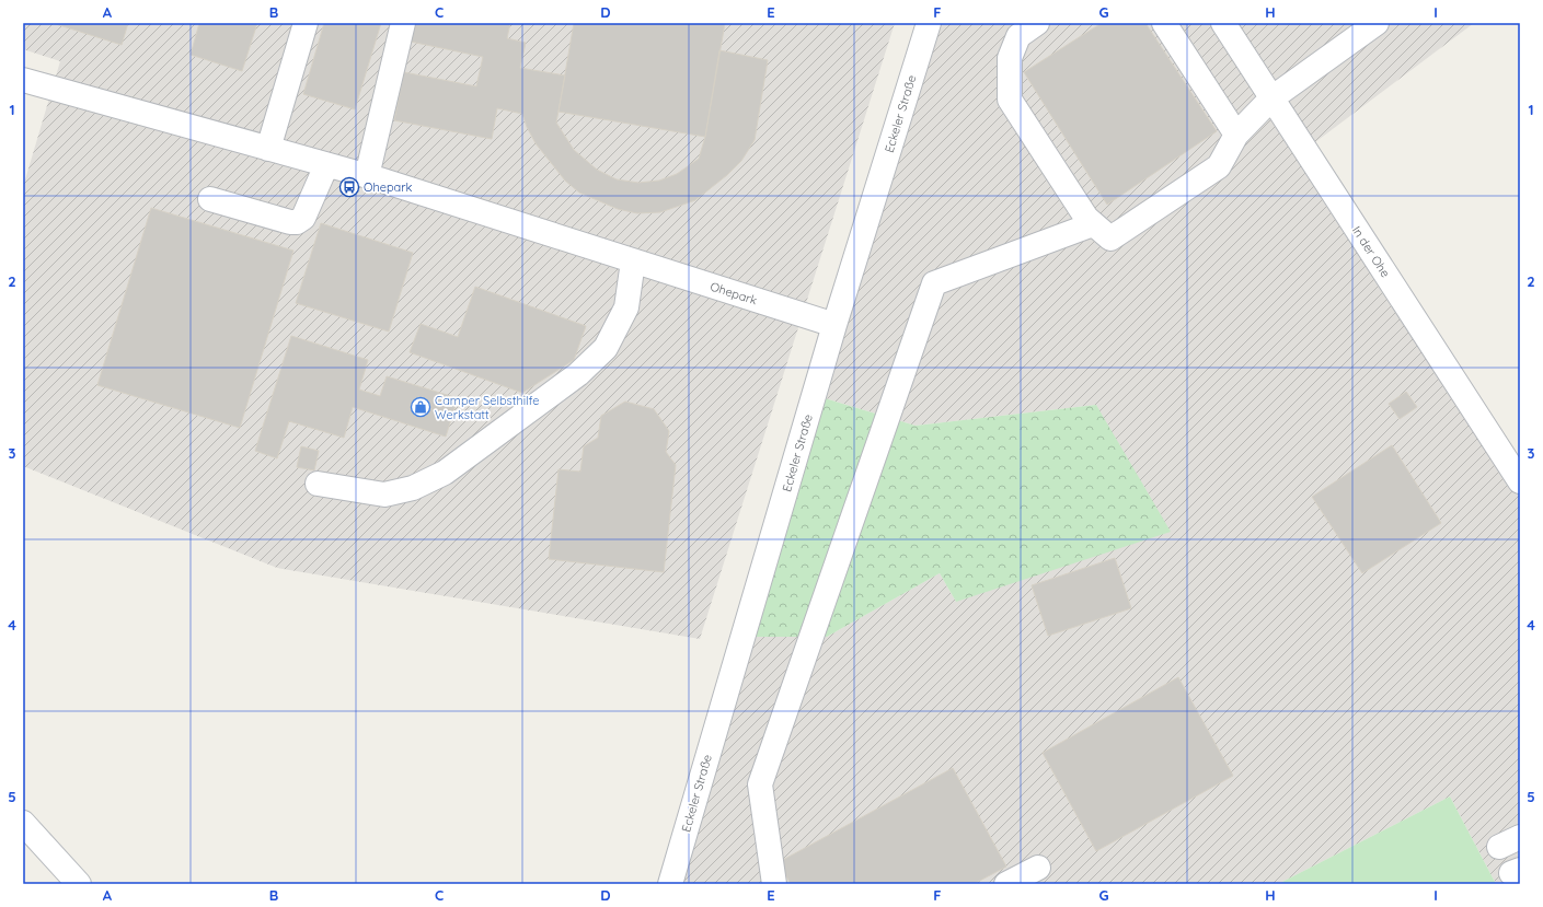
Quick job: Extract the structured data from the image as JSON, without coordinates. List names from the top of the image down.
{
  "streets": {
    "street": ["Eckeler Straße", "In der Ohe", "Ohepark"]
  },
  "crossings": [
    ["Eckeler Straße", "Ohepark"]
  ],
  "places": {
    "bus stop": ["Ohepark"],
    "shop": ["Camper Selbsthilfe Werkstatt"]
  },
  "grid": {
    "columns": [
      "A",
      "B",
      "C",
      "D",
      "E",
      "F",
      "G",
      "H",
      "I"
    ],
    "rows": [
      "1",
      "2",
      "3",
      "4",
      "5"
    ]
  }
}
